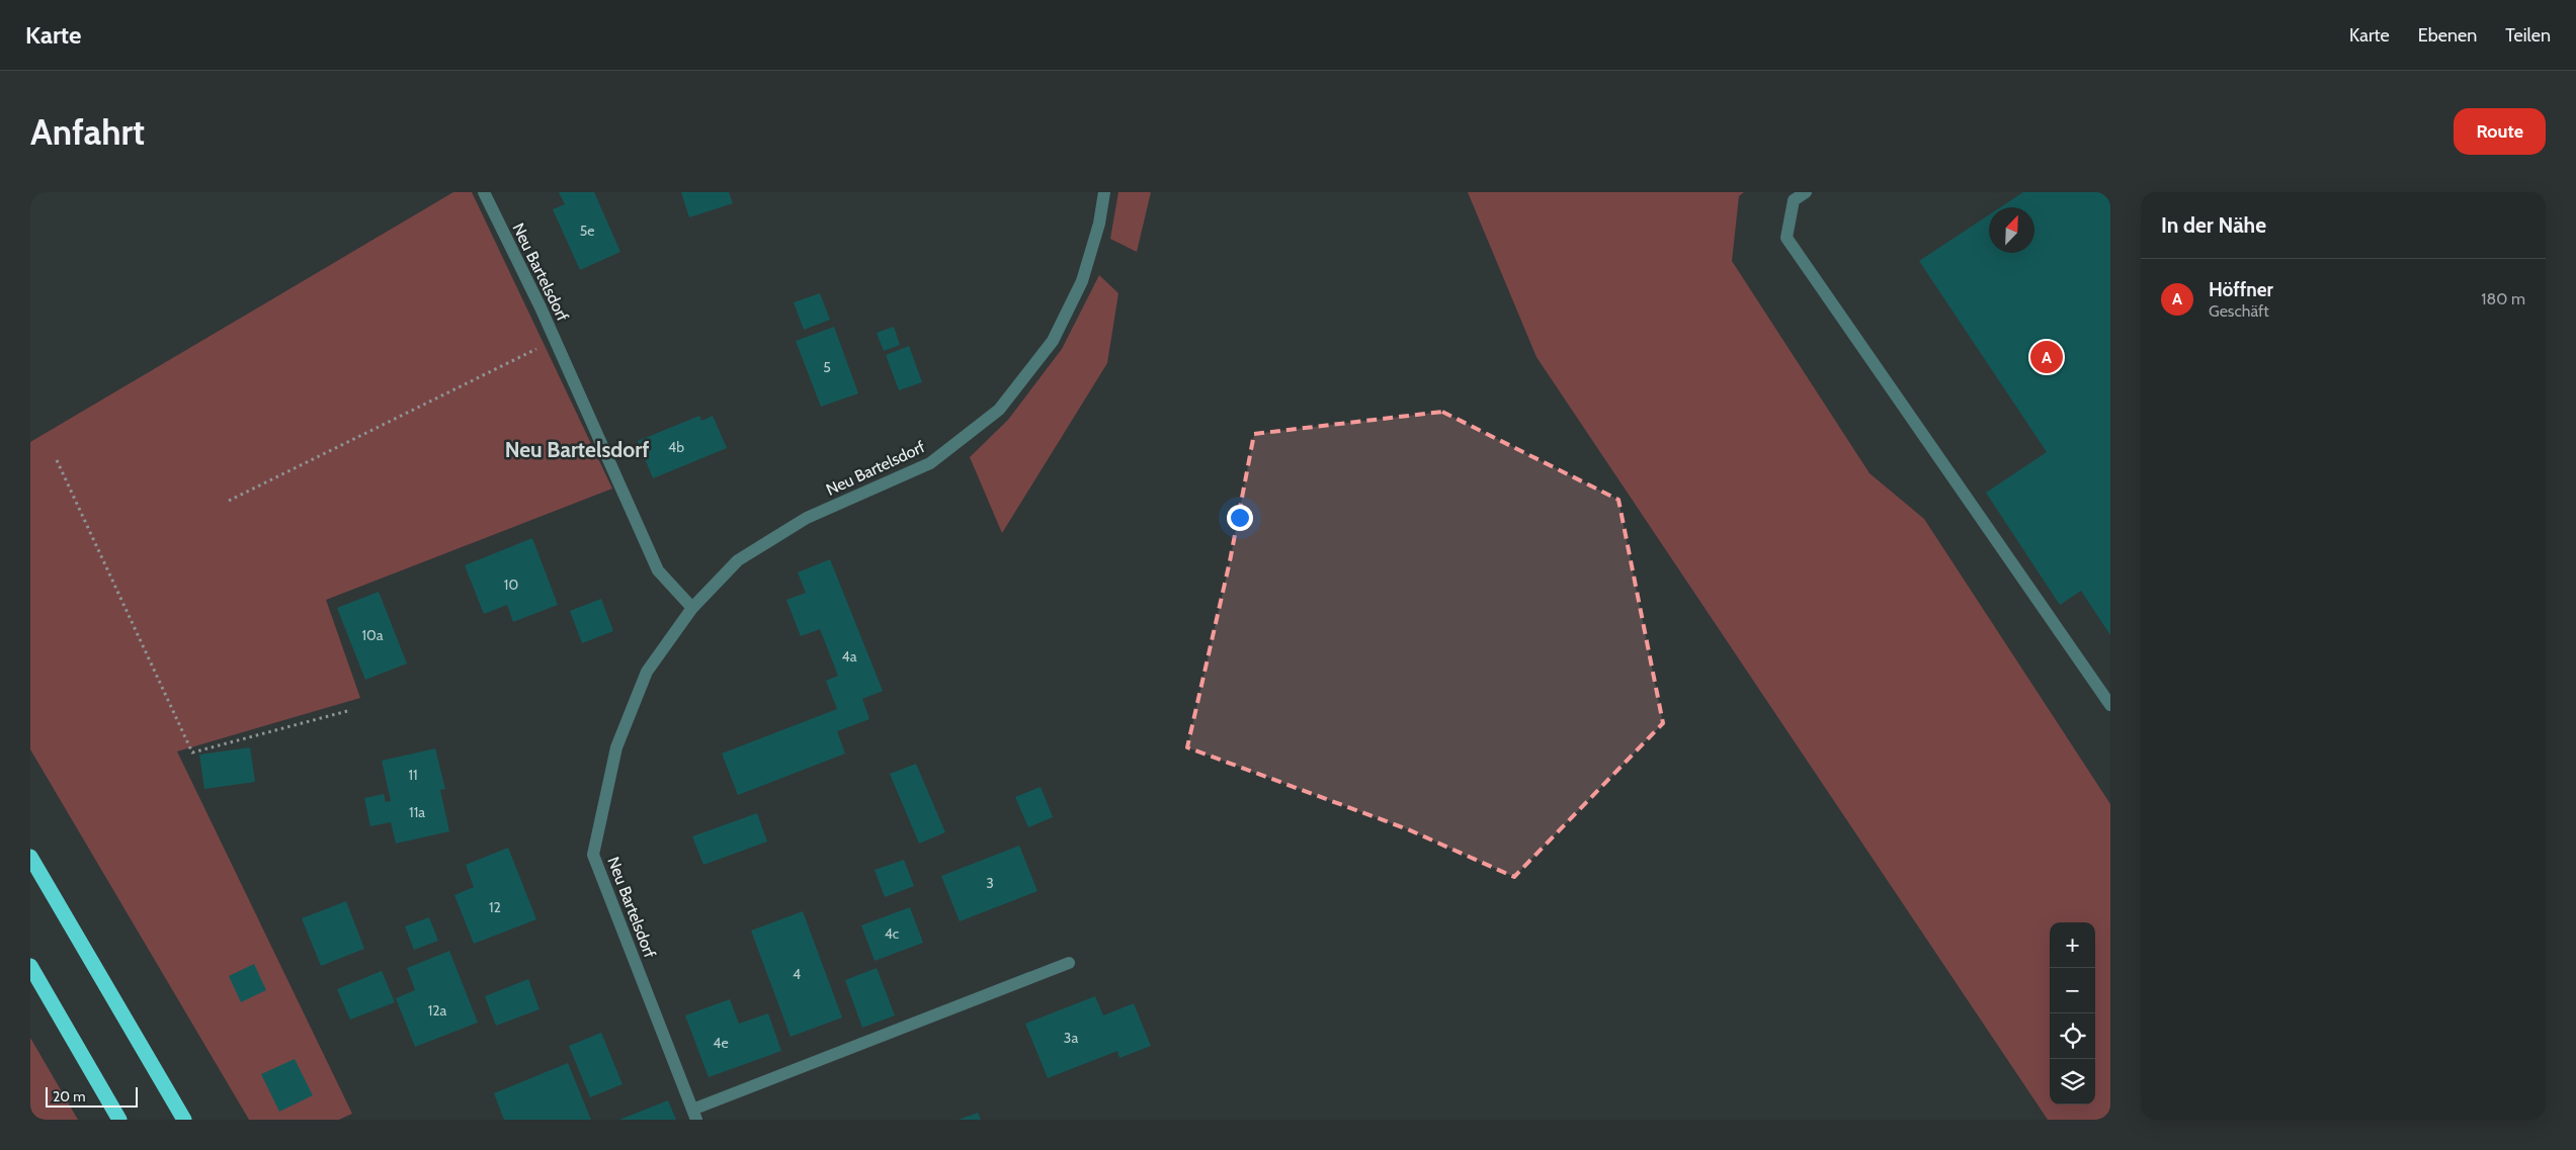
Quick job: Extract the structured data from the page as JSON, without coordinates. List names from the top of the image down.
{
  "streets": {
    "street": ["Neu Bartelsdorf"]
  },
  "districts": ["Neu Bartelsdorf"],
  "house_numbers": [
    "5e",
    "5",
    "4b",
    "10",
    "10a",
    "4a",
    "11",
    "11a",
    "3",
    "12",
    "4c",
    "4",
    "12a",
    "3a",
    "4e"
  ],
  "scale_bar": "20 m",
  "north": "top right",
  "page": {
    "header": "Karte",
    "nav": ["Karte", "Ebenen", "Teilen"],
    "buttons": "Route",
    "title": "Anfahrt",
    "heading": "In der Nähe",
    "list": [
      {
        "mark": "A",
        "name": "Höffner",
        "note": "Geschäft",
        "value": "180 m"
      }
    ],
    "pins": "A",
    "map_buttons": ["+", "−"],
    "scale": "20 m"
  }
}
